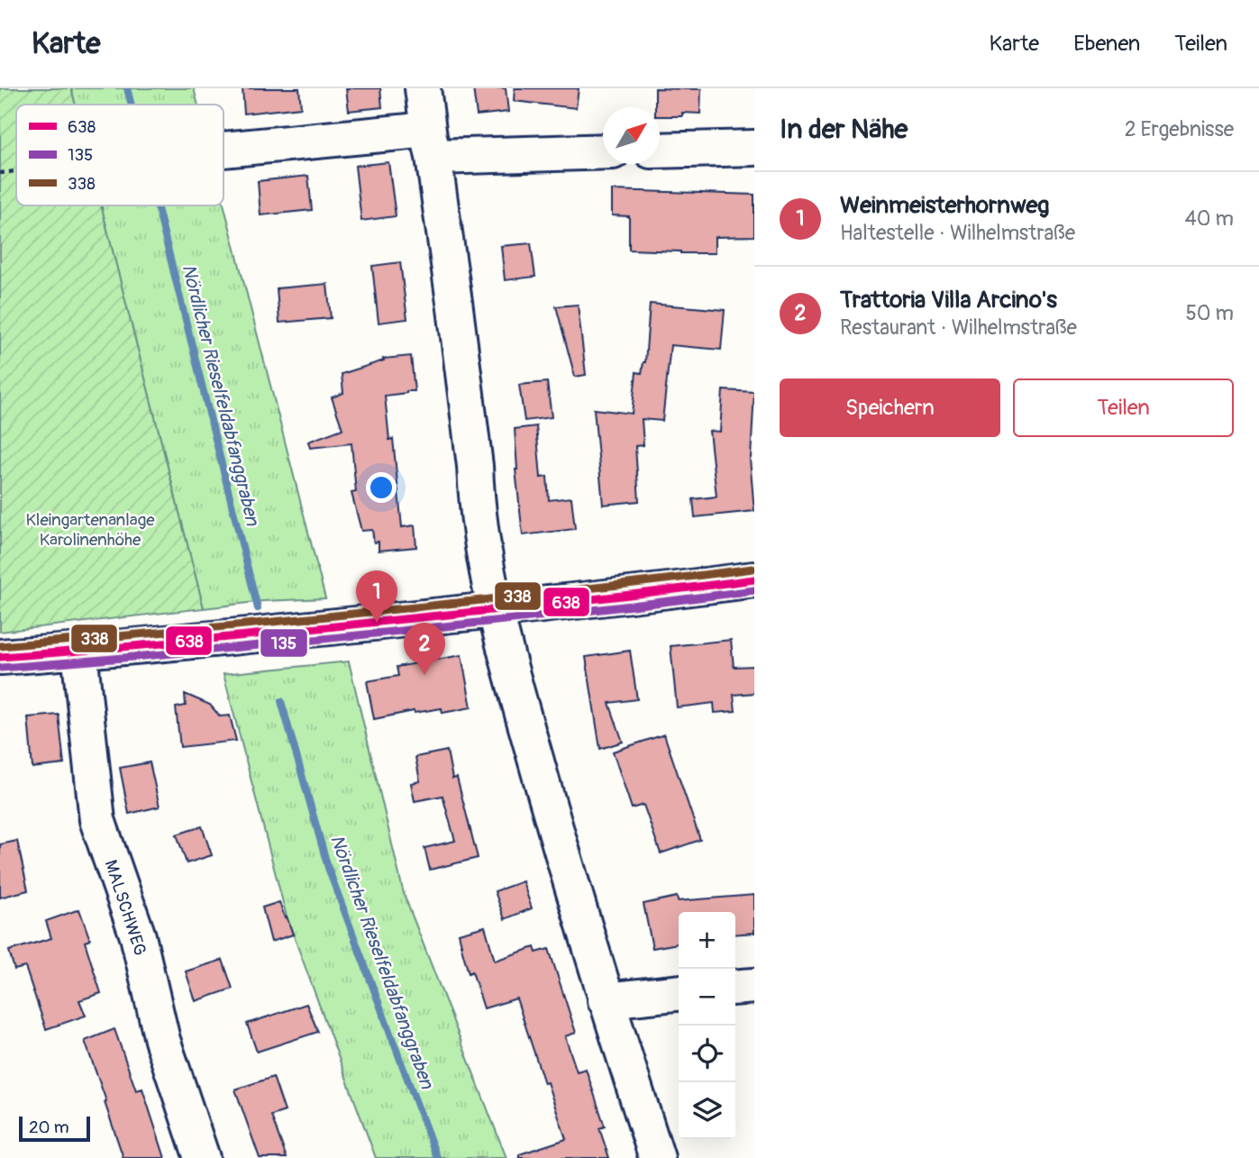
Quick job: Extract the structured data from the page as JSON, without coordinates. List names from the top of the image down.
{
  "streets": {
    "street": ["MALSCHWEG"]
  },
  "water": ["Nördlicher Rieselfeldabfanggraben"],
  "parks": ["Kleingartenanlage Karolinenhöhe"],
  "lines": ["transit line 338", "transit line 638", "transit line 135"],
  "legend": ["638", "135", "338"],
  "scale_bar": "20 m",
  "north": "top right",
  "page": {
    "header": "Karte",
    "nav": ["Karte", "Ebenen", "Teilen"],
    "heading": ["In der Nähe", "2 Ergebnisse"],
    "list": [
      {
        "mark": "1",
        "name": "Weinmeisterhornweg",
        "note": "Haltestelle · Wilhelmstraße",
        "value": "40 m"
      },
      {
        "mark": "2",
        "name": "Trattoria Villa Arcino's",
        "note": "Restaurant · Wilhelmstraße",
        "value": "50 m"
      }
    ],
    "buttons": ["Speichern", "Teilen"],
    "pins": ["1", "2"],
    "map_buttons": ["+", "−"],
    "scale": "20 m"
  }
}
